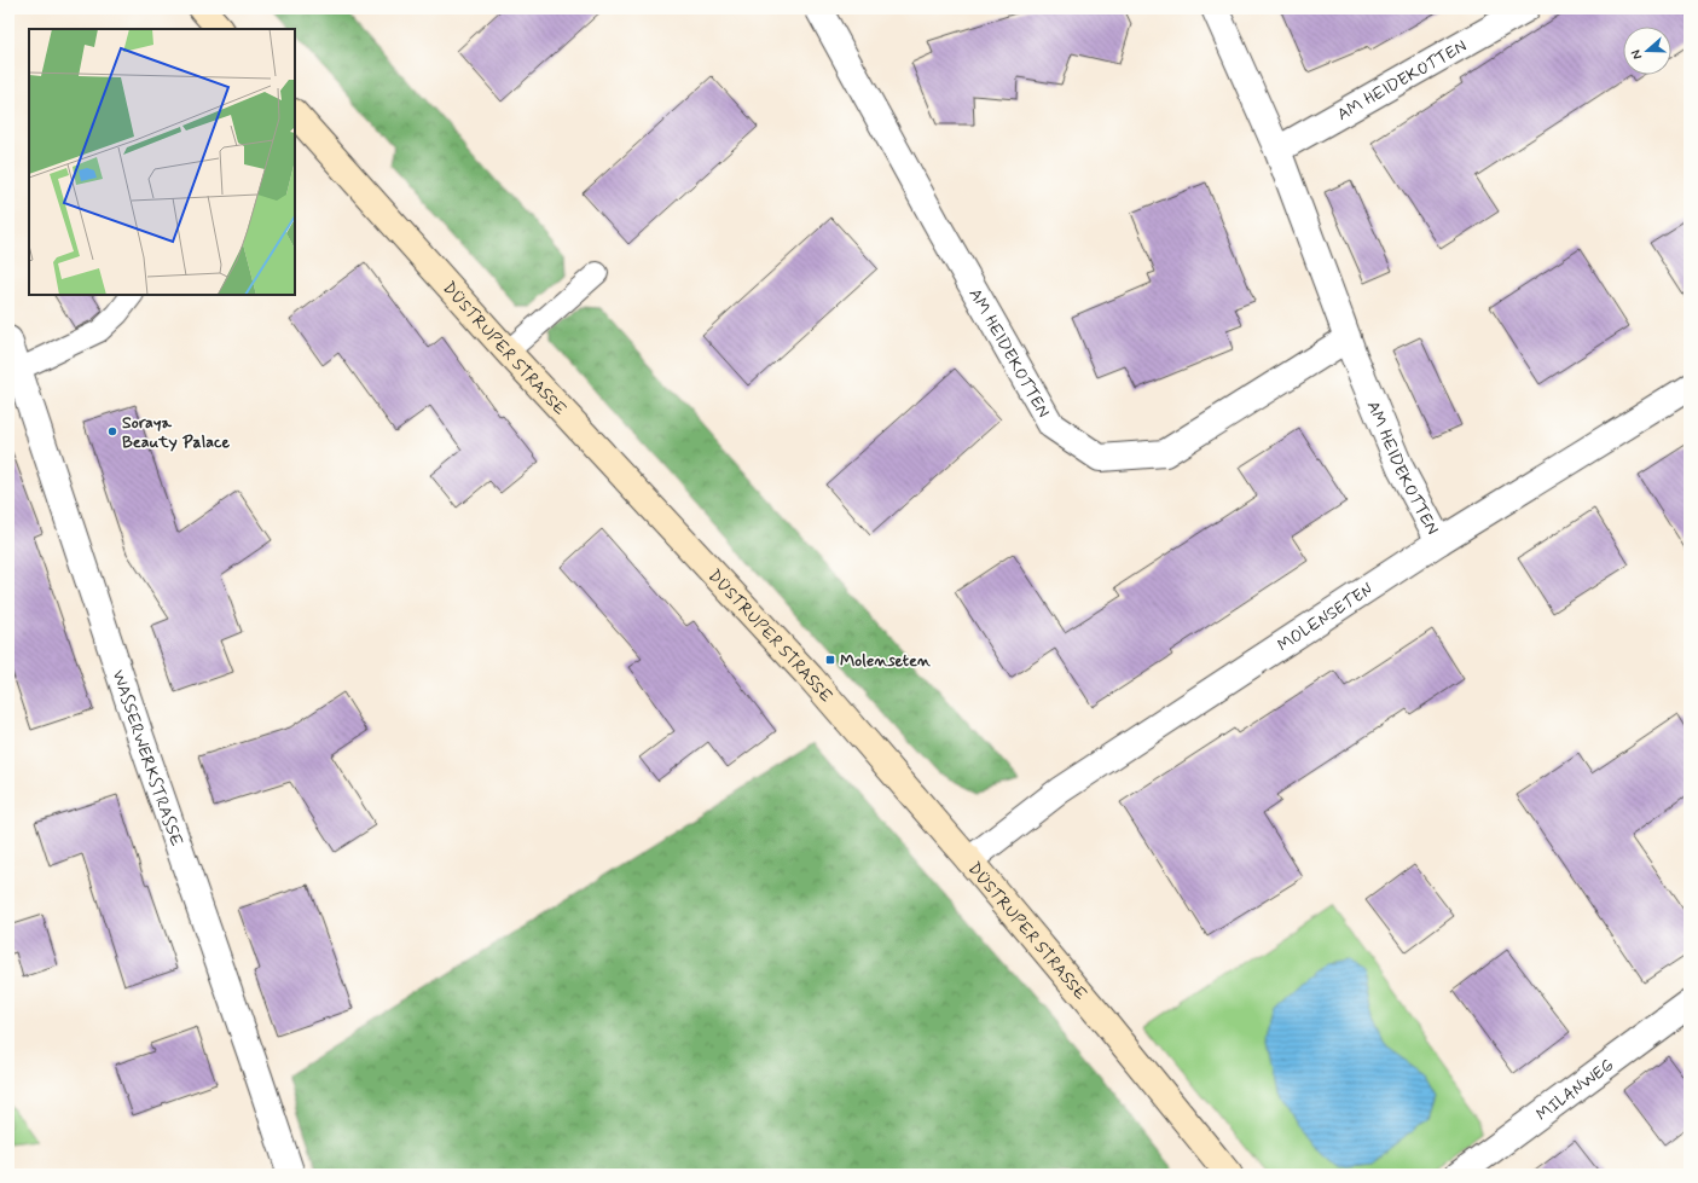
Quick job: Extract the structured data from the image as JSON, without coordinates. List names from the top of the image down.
{
  "streets": {
    "street": [
      "AM HEIDEKOTTEN",
      "DÜSTRUPER STRASSE",
      "MOLENSETEN",
      "WASSERWERKSTRASSE",
      "MILANWEG"
    ]
  },
  "crossings": [
    ["AM HEIDEKOTTEN", "MOLENSETEN"],
    ["DÜSTRUPER STRASSE", "MOLENSETEN"]
  ],
  "places": {
    "other": ["Soraya Beauty Palace"],
    "transit": ["Molenseten"]
  },
  "north": "left"
}
